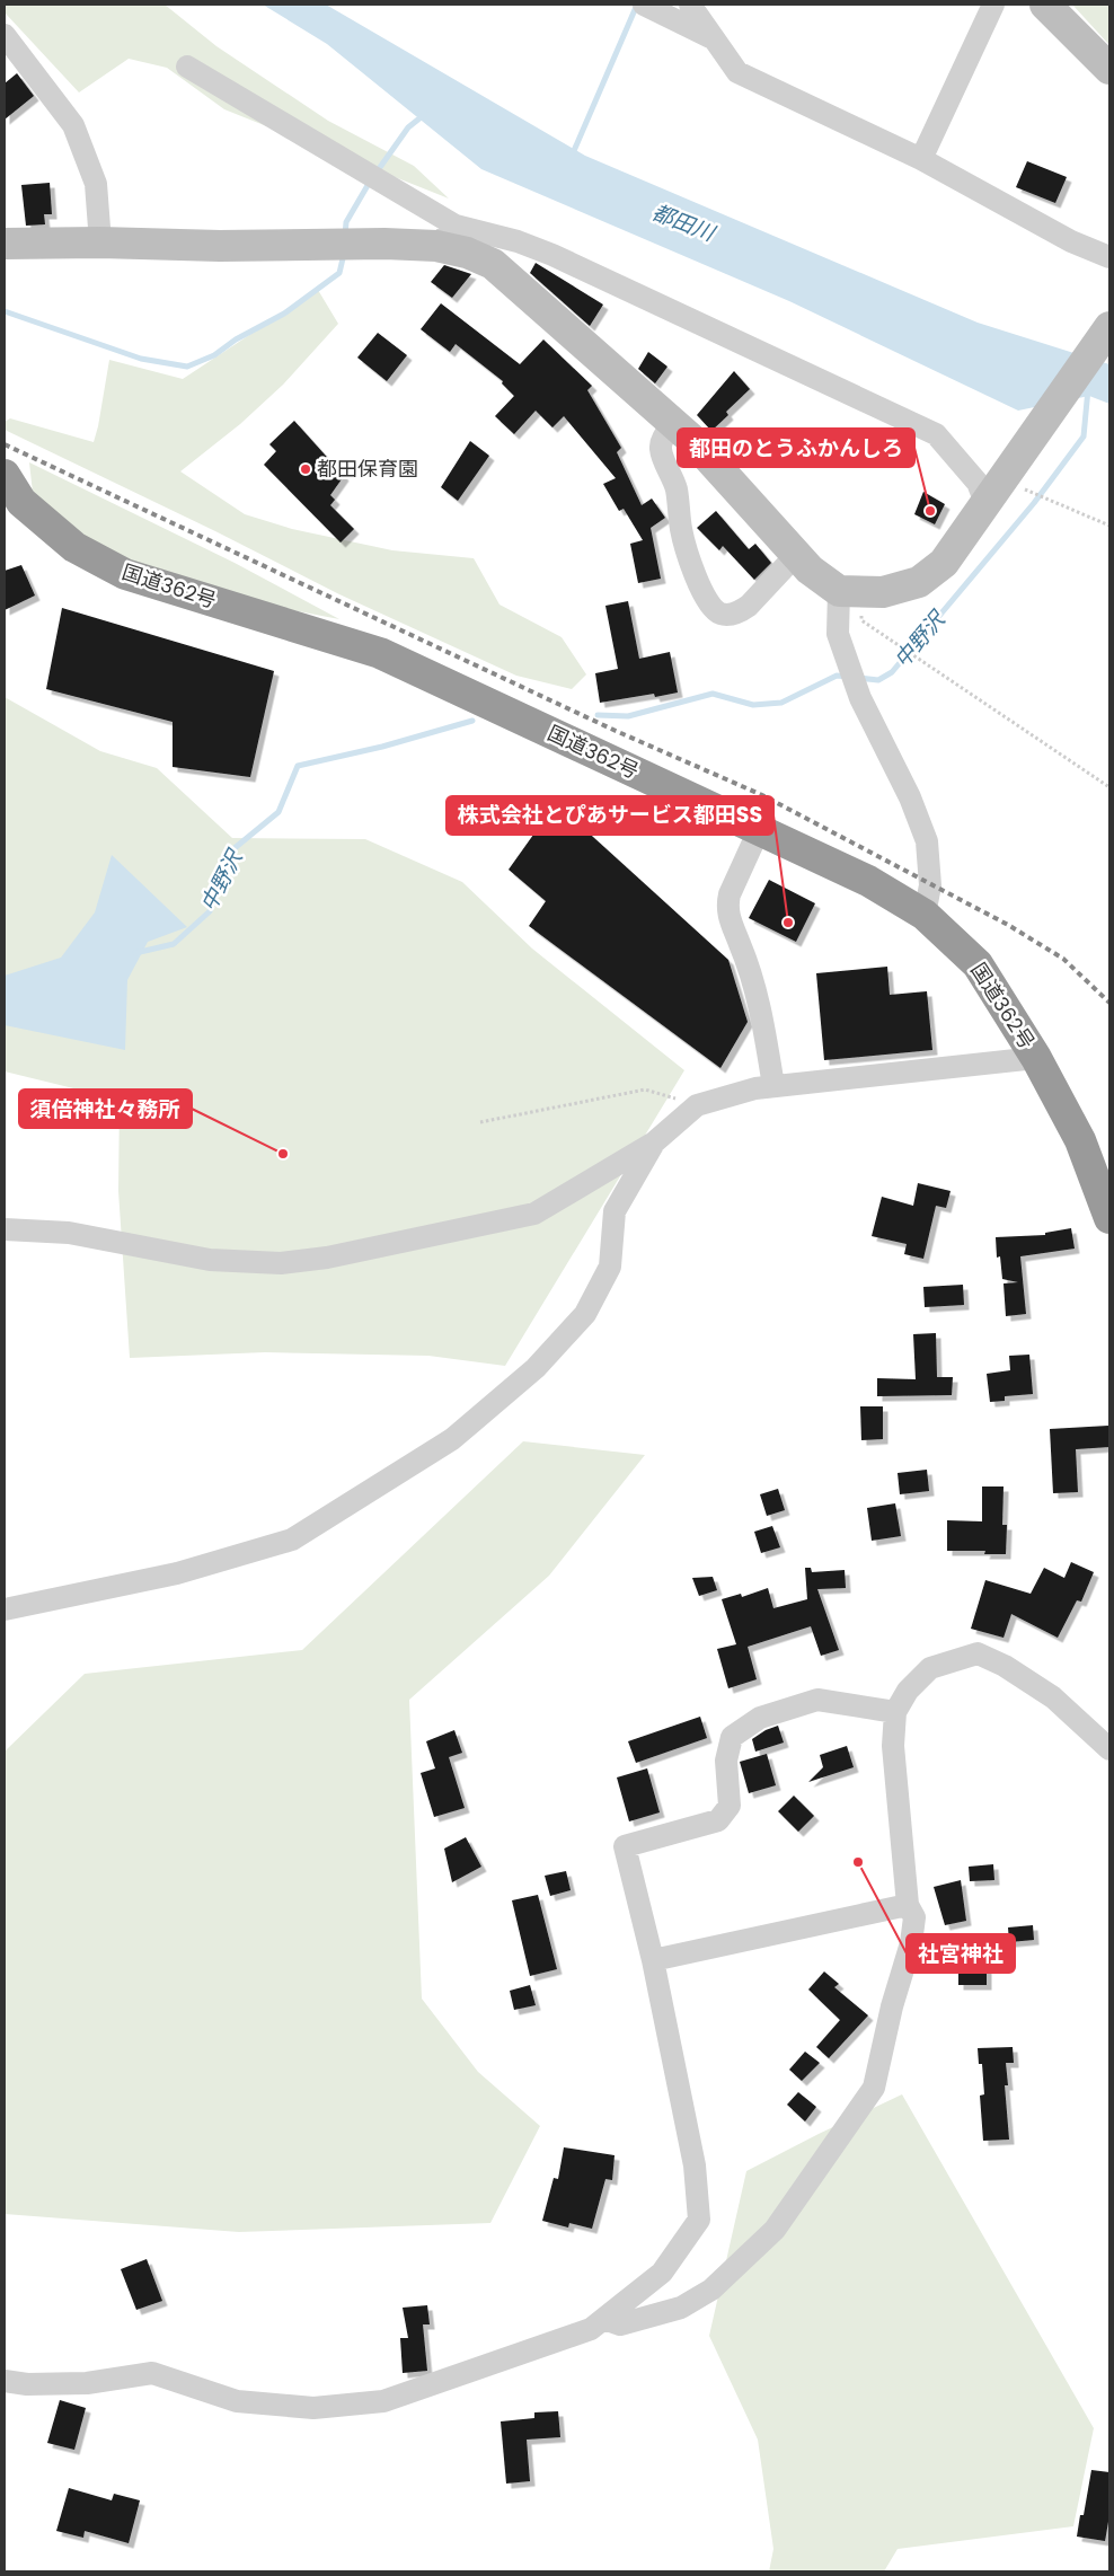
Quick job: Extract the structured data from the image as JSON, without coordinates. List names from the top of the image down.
{
  "streets": {
    "highway": ["国道362号"]
  },
  "water": ["都田川", "中野沢"],
  "places": [
    "都田保育園",
    "都田のとうふかんしろ",
    "株式会社とぴあサービス都田SS",
    "須倍神社々務所",
    "社宮神社"
  ]
}
